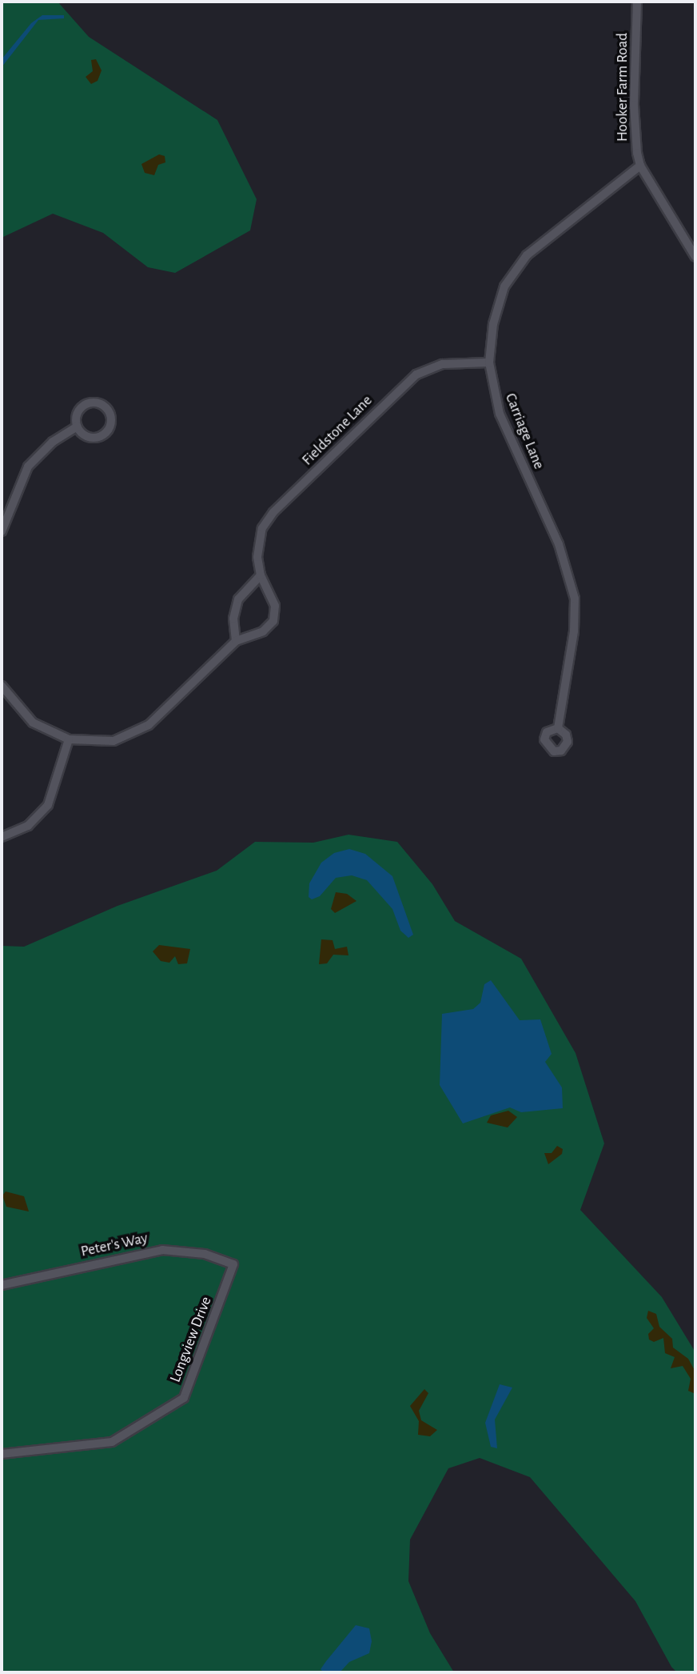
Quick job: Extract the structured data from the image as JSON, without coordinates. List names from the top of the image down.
{
  "streets": {
    "street": [
      "Hooker Farm Road",
      "Fieldstone Lane",
      "Carriage Lane",
      "Peter's Way",
      "Longview Drive"
    ]
  },
  "crossings": [
    ["Hooker Farm Road", "Carriage Lane"],
    ["Fieldstone Lane", "Carriage Lane"],
    ["Peter's Way", "Longview Drive"]
  ]
}
